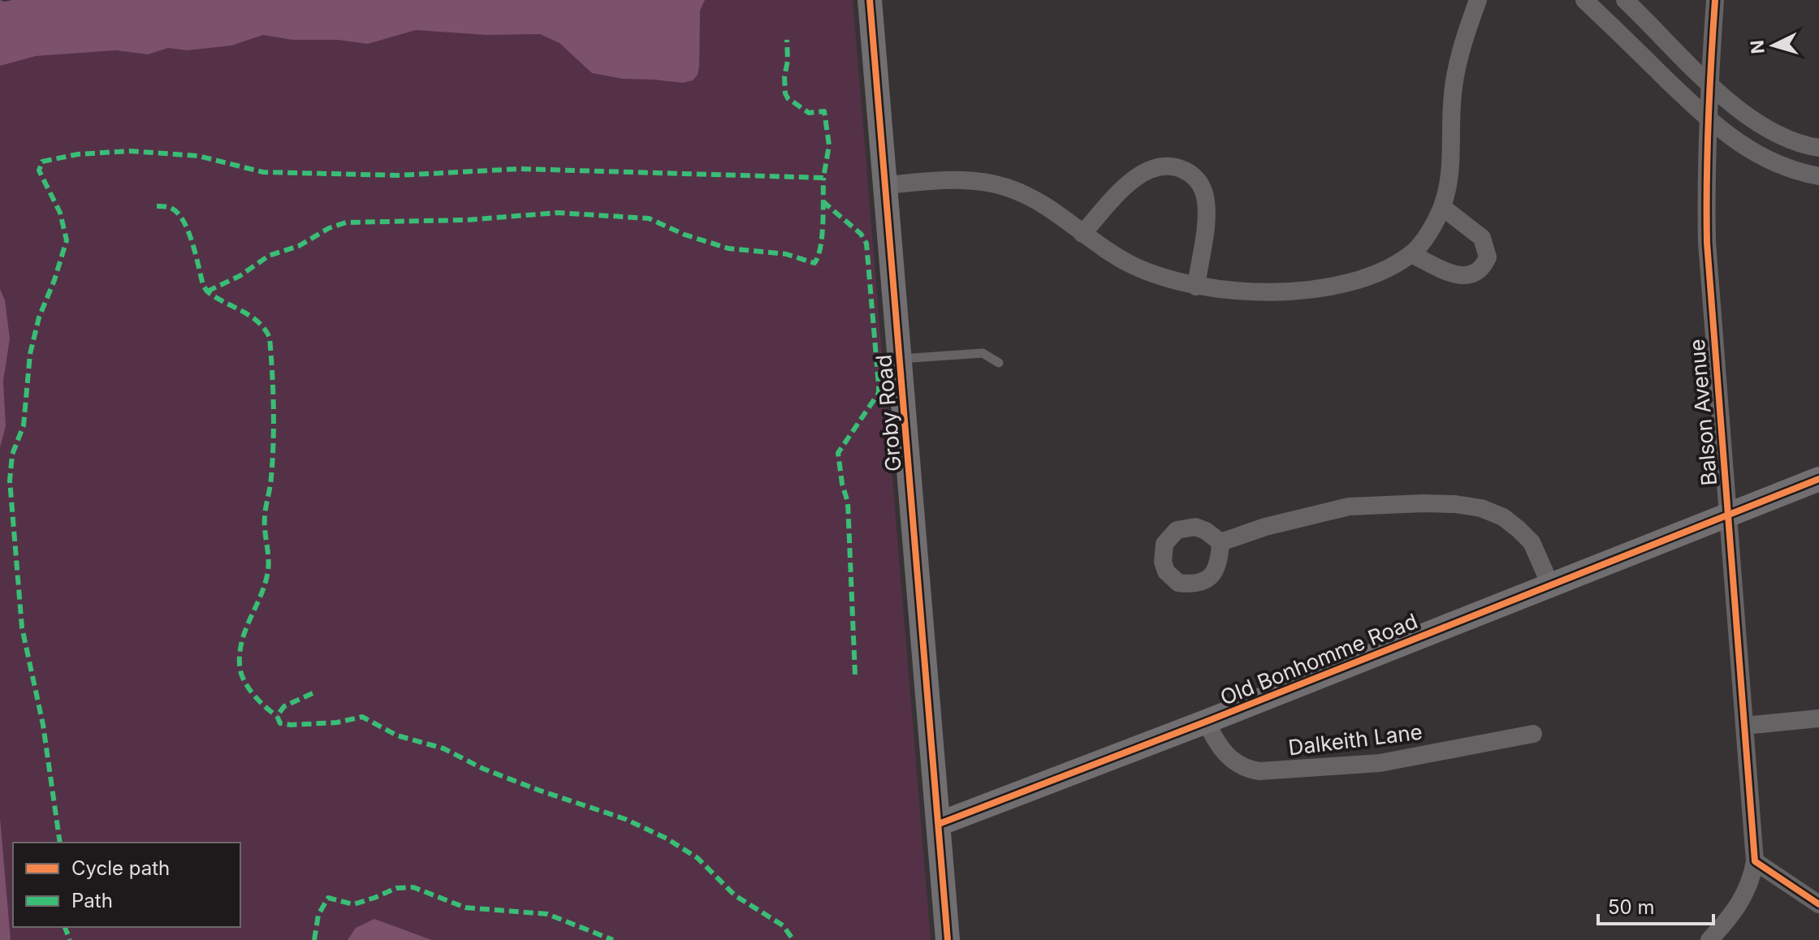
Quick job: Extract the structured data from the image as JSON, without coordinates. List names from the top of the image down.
{
  "streets": {
    "street": [
      "Balson Avenue",
      "Groby Road",
      "Old Bonhomme Road",
      "Dalkeith Lane"
    ]
  },
  "crossings": [
    ["Balson Avenue", "Old Bonhomme Road"],
    ["Groby Road", "Old Bonhomme Road"],
    ["Old Bonhomme Road", "Dalkeith Lane"]
  ],
  "legend": ["Cycle path", "Path"],
  "scale_bar": "50 m",
  "north": "left"
}
